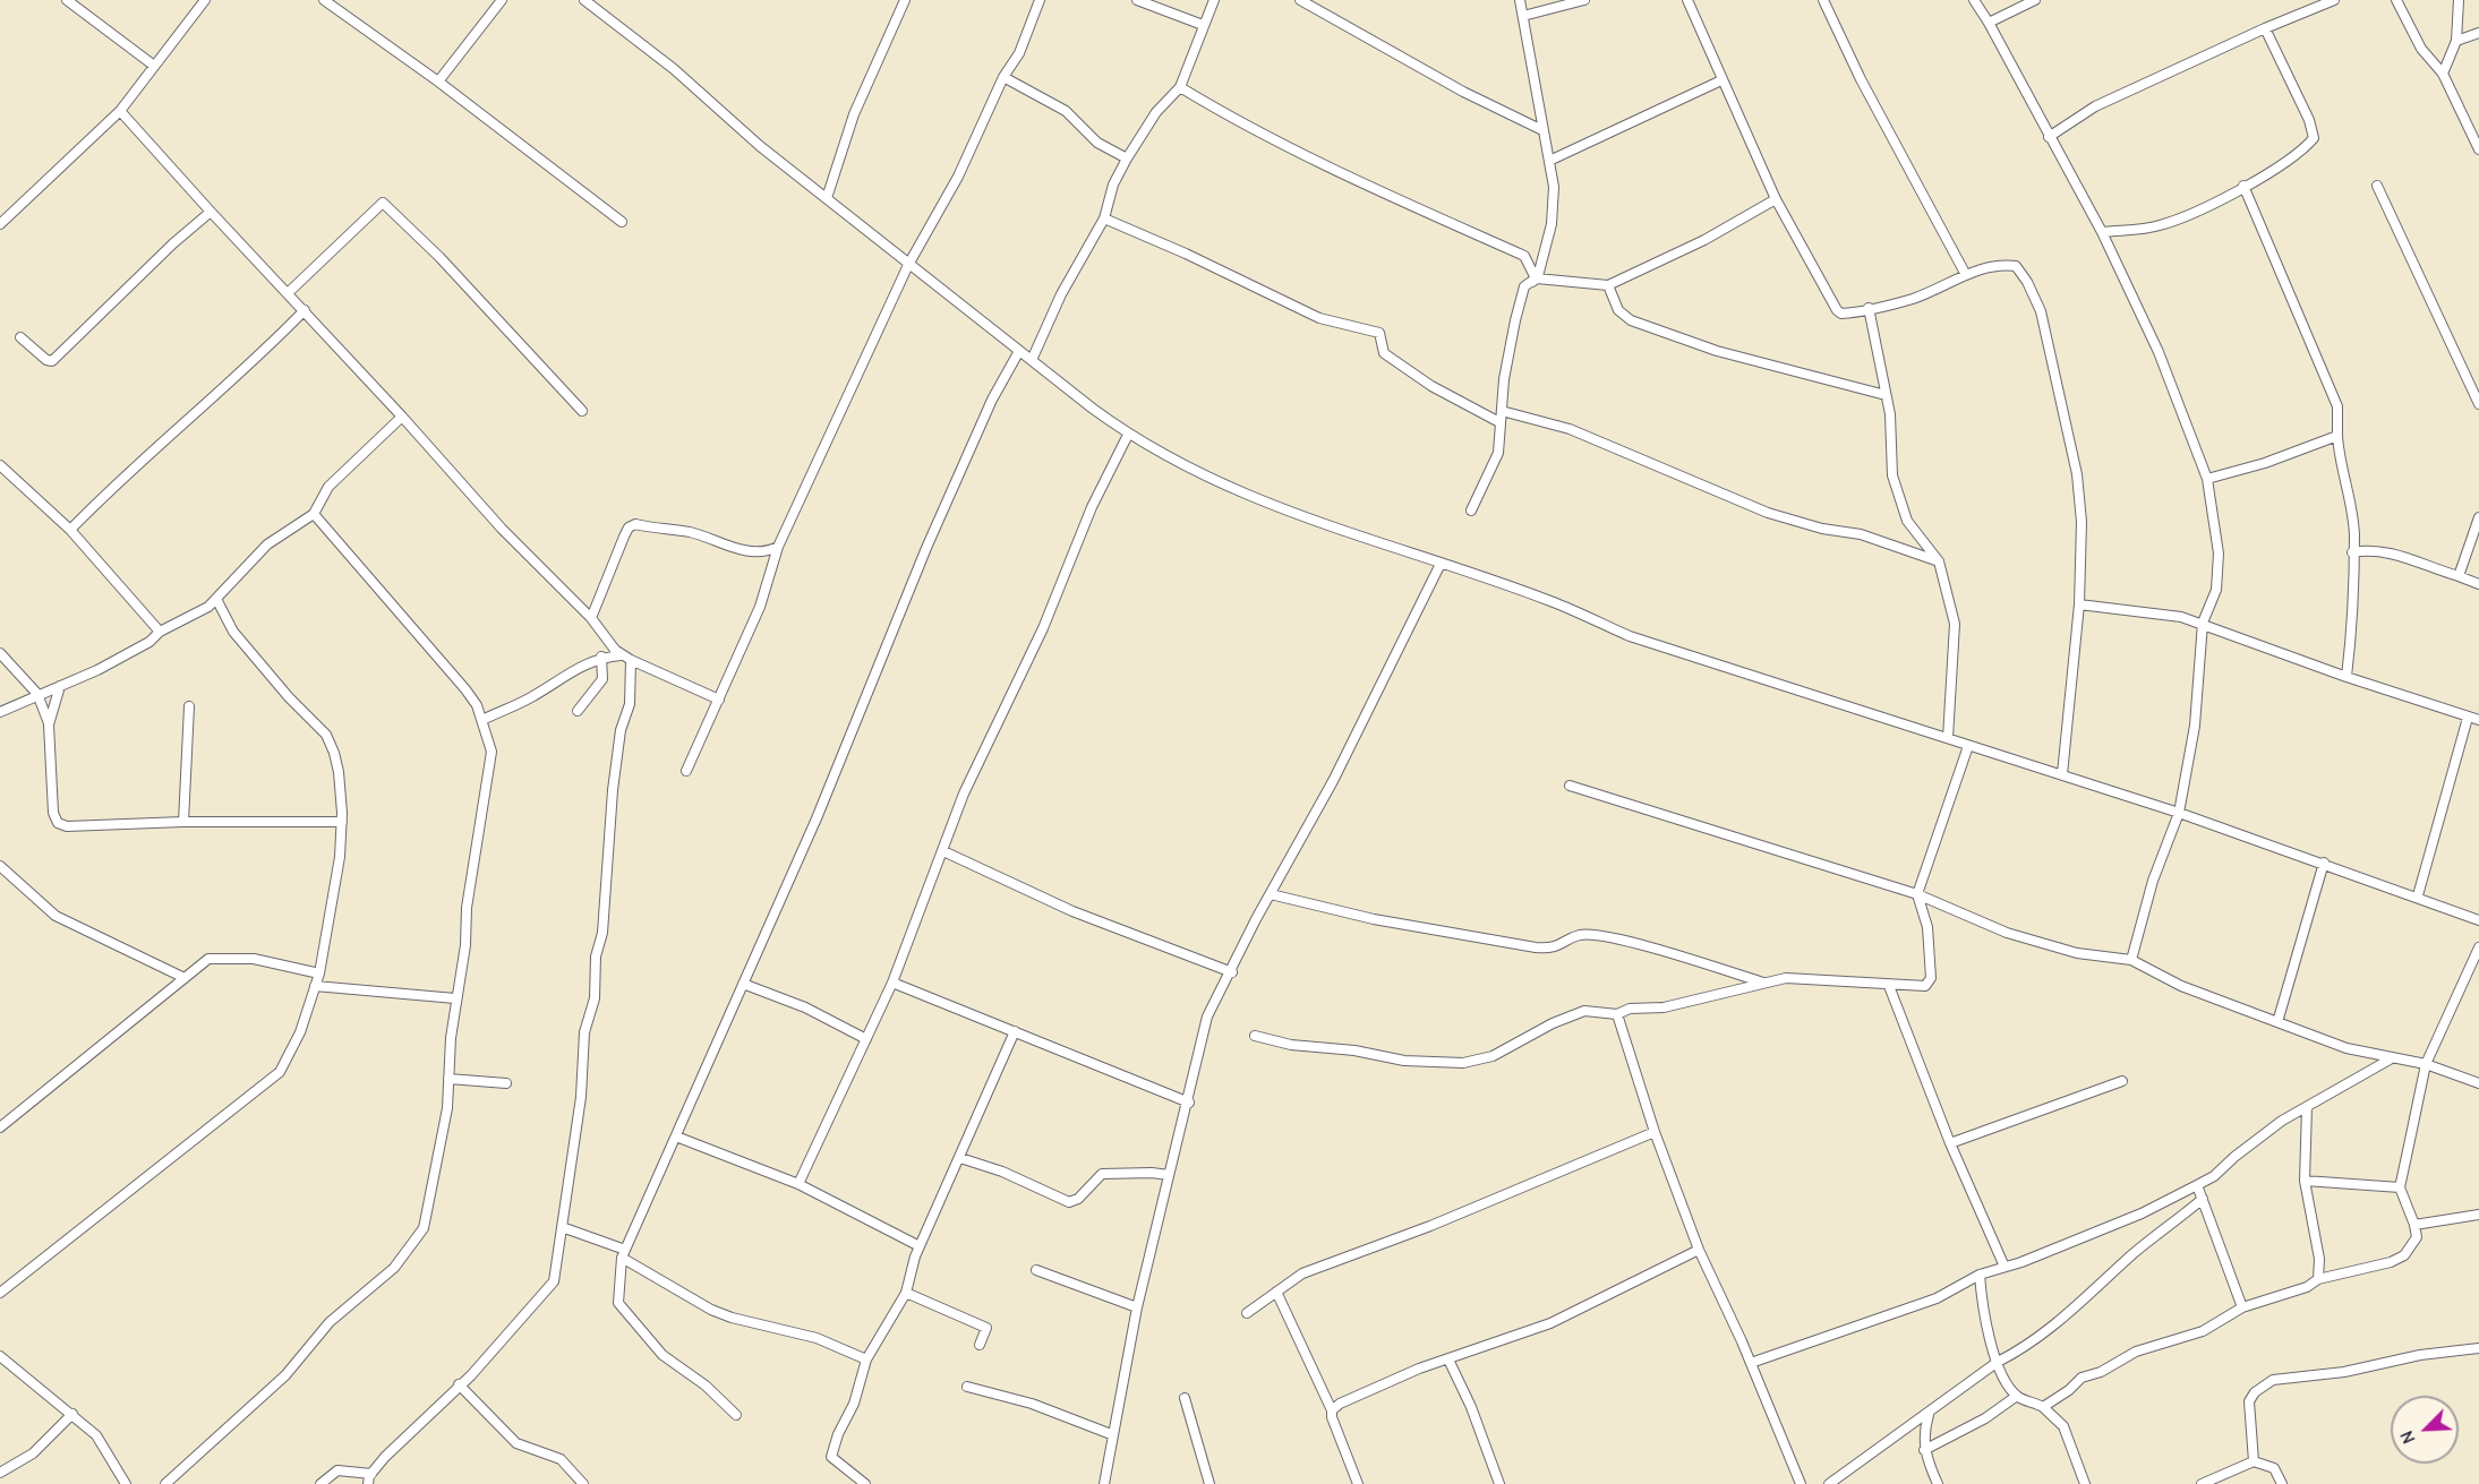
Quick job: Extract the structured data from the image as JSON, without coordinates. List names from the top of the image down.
{
  "north": "bottom left"
}
